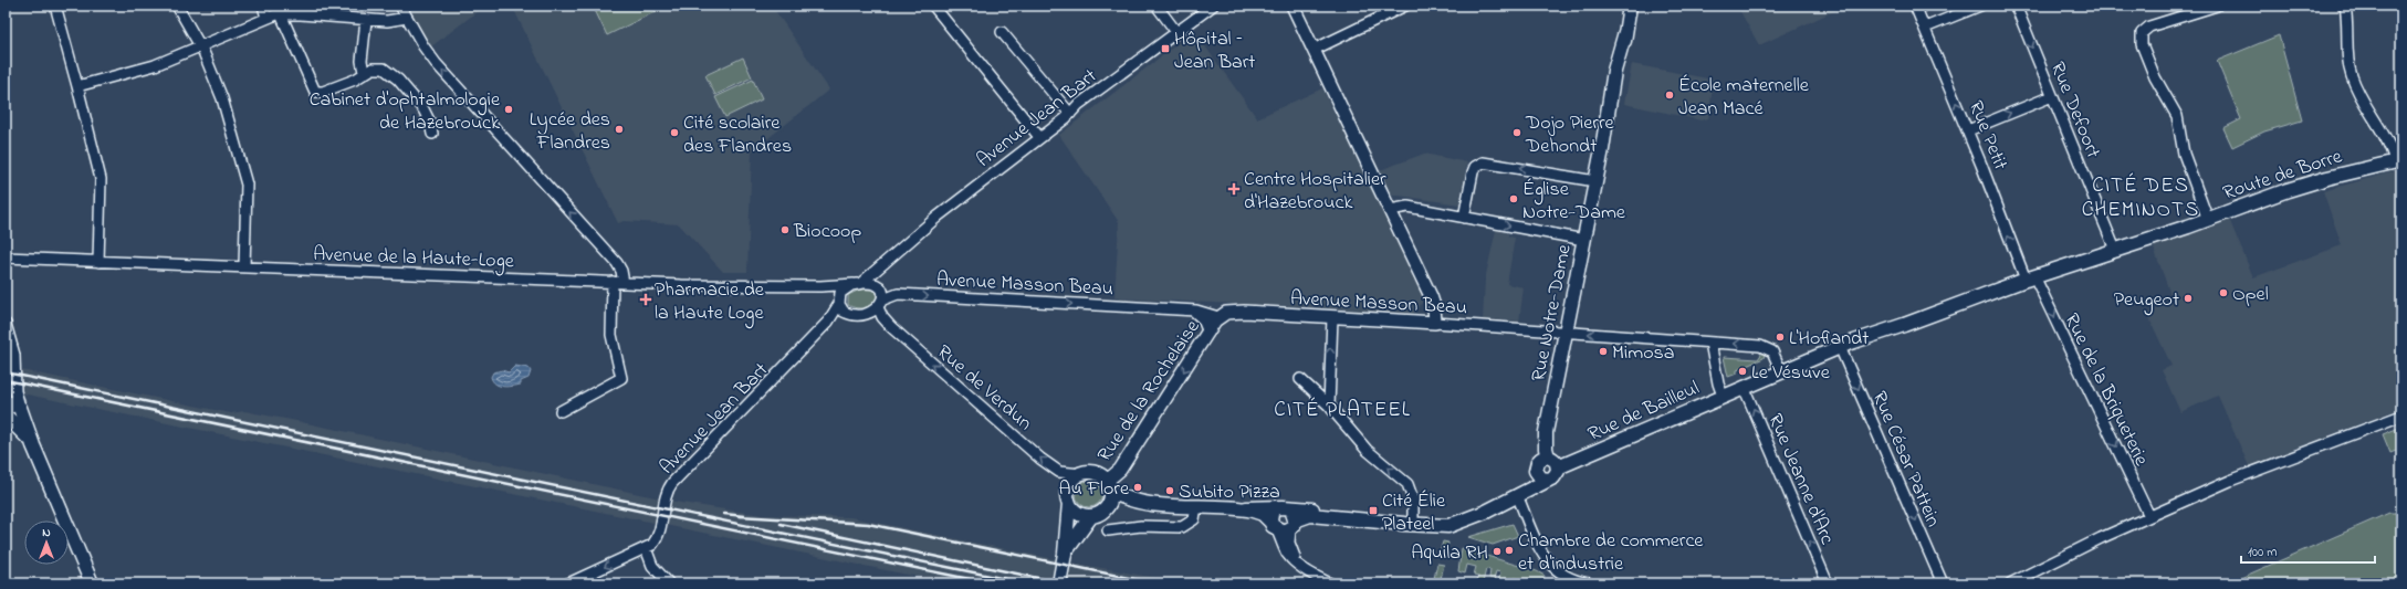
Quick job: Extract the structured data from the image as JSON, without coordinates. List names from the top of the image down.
{
  "streets": {
    "main road": ["Route de Borre", "Rue Notre-Dame", "Rue de Bailleul"],
    "street": [
      "Rue Defoort",
      "Avenue Jean Bart",
      "Rue Petit",
      "Avenue de la Haute-Loge",
      "Avenue Masson Beau",
      "Rue de Verdun",
      "Rue de la Briqueterie",
      "Rue de la Rochelaise",
      "Rue César Pattein",
      "Rue Jeanne d'Arc"
    ]
  },
  "crossings": [
    ["Rue Defoort", "Route de Borre"],
    ["Avenue Jean Bart", "Avenue de la Haute-Loge"],
    ["Avenue Jean Bart", "Avenue Masson Beau"],
    ["Avenue Jean Bart", "Rue de Verdun"],
    ["Rue Petit", "Route de Borre"],
    ["Rue Petit", "Rue de la Briqueterie"],
    ["Route de Borre", "Rue de la Briqueterie"],
    ["Avenue de la Haute-Loge", "Avenue Masson Beau"],
    ["Avenue de la Haute-Loge", "Rue de Verdun"],
    ["Avenue Masson Beau", "Rue Notre-Dame"],
    ["Avenue Masson Beau", "Rue de Verdun"],
    ["Avenue Masson Beau", "Rue de la Rochelaise"],
    ["Avenue Masson Beau", "Rue de Bailleul"],
    ["Rue Notre-Dame", "Rue de Bailleul"],
    ["Rue de Verdun", "Rue de la Rochelaise"],
    ["Rue de Bailleul", "Rue César Pattein"],
    ["Rue de Bailleul", "Rue Jeanne d'Arc"]
  ],
  "one_way": [
    "Rue Defoort",
    "Rue Petit",
    "Rue de Verdun",
    "Rue de la Briqueterie",
    "Rue de la Rochelaise",
    "Rue César Pattein",
    "Rue Jeanne d'Arc"
  ],
  "districts": ["CITÉ DES CHEMINOTS", "CITÉ PLATEEL"],
  "places": {
    "transit": ["Hôpital – Jean Bart", "Cité Élie Plateel"],
    "other": [
      "École maternelle Jean Macé",
      "Cabinet d'ophtalmologie de Hazebrouck",
      "Lycée des Flandres",
      "Cité scolaire des Flandres",
      "Dojo Pierre Dehondt",
      "Église Notre-Dame",
      "Biocoop",
      "Opel",
      "Peugeot",
      "L'Hoflandt",
      "Mimosa",
      "Le Vésuve",
      "Au Flore",
      "Subito Pizza",
      "Chambre de commerce et d'industrie",
      "Aquila RH"
    ],
    "health": ["Centre Hospitalier d'Hazebrouck", "Pharmacie de la Haute Loge"]
  },
  "scale_bar": "100 m",
  "north": "top"
}
